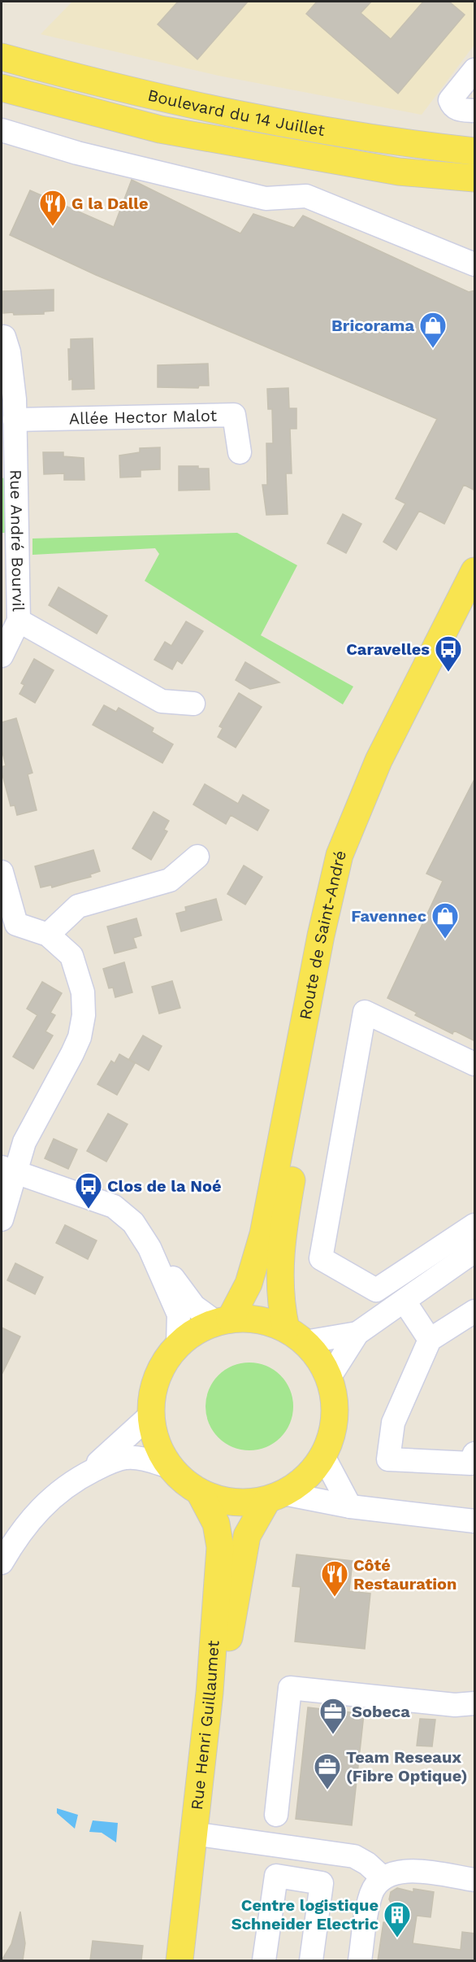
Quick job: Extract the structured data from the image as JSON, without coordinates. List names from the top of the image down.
{
  "streets": {
    "main road": ["Boulevard du 14 Juillet", "Route de Saint-André", "Rue Henri Guillaumet"],
    "street": ["Allée Hector Malot", "Rue André Bourvil"]
  },
  "crossings": [
    ["Allée Hector Malot", "Rue André Bourvil"]
  ],
  "places": {
    "restaurant": ["G la Dalle", "Côté Restauration"],
    "shop": ["Bricorama", "Favennec"],
    "bus stop": ["Caravelles", "Clos de la Noé"],
    "office": ["Sobeca", "Team Reseaux (Fibre Optique)"],
    "building": ["Centre logistique Schneider Electric"]
  }
}
